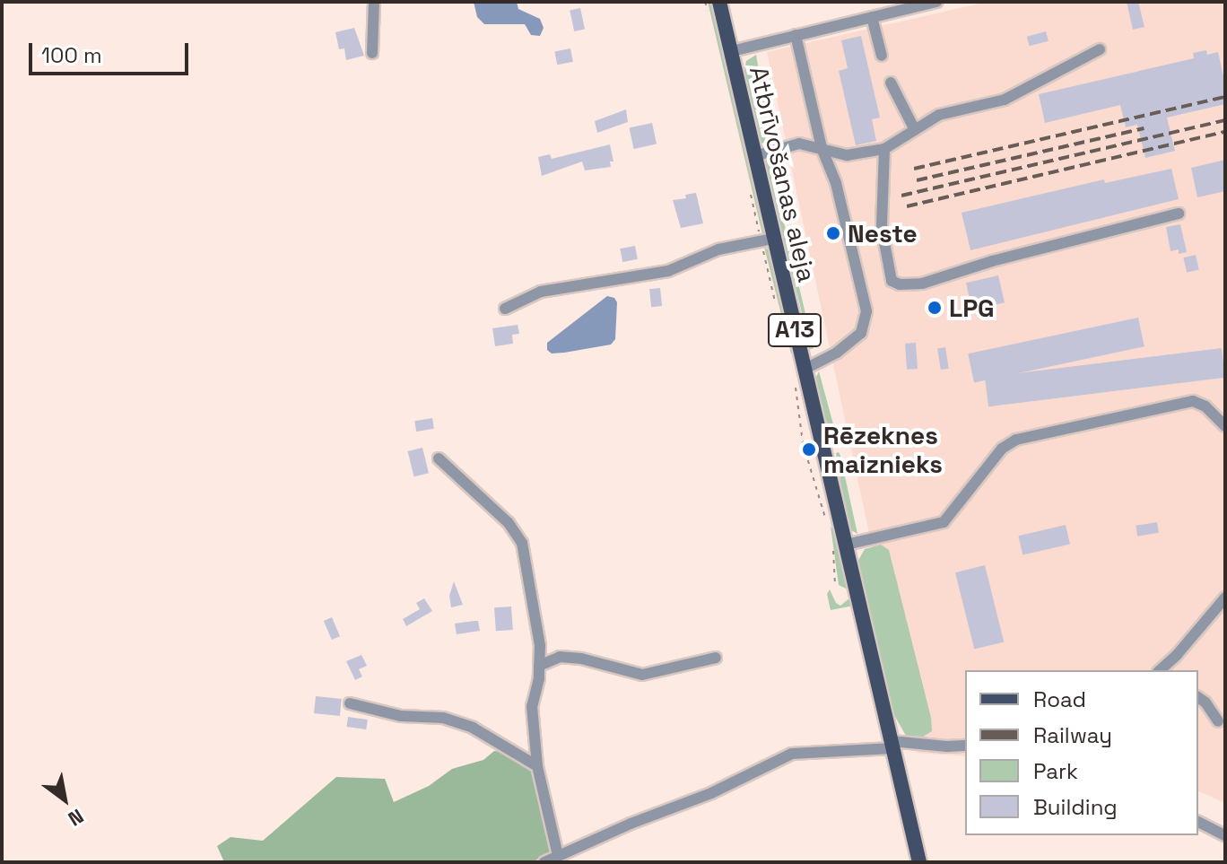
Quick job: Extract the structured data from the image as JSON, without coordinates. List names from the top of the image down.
{
  "streets": {
    "main road": ["Atbrīvošanas aleja", "A13"]
  },
  "crossings": [
    ["Atbrīvošanas aleja", "A13"]
  ],
  "places": ["Neste", "LPG", "Rēzeknes maiznieks"],
  "legend": [
    "Road",
    "Railway",
    "Park",
    "Building"
  ],
  "scale_bar": "100 m",
  "north": "bottom right"
}
